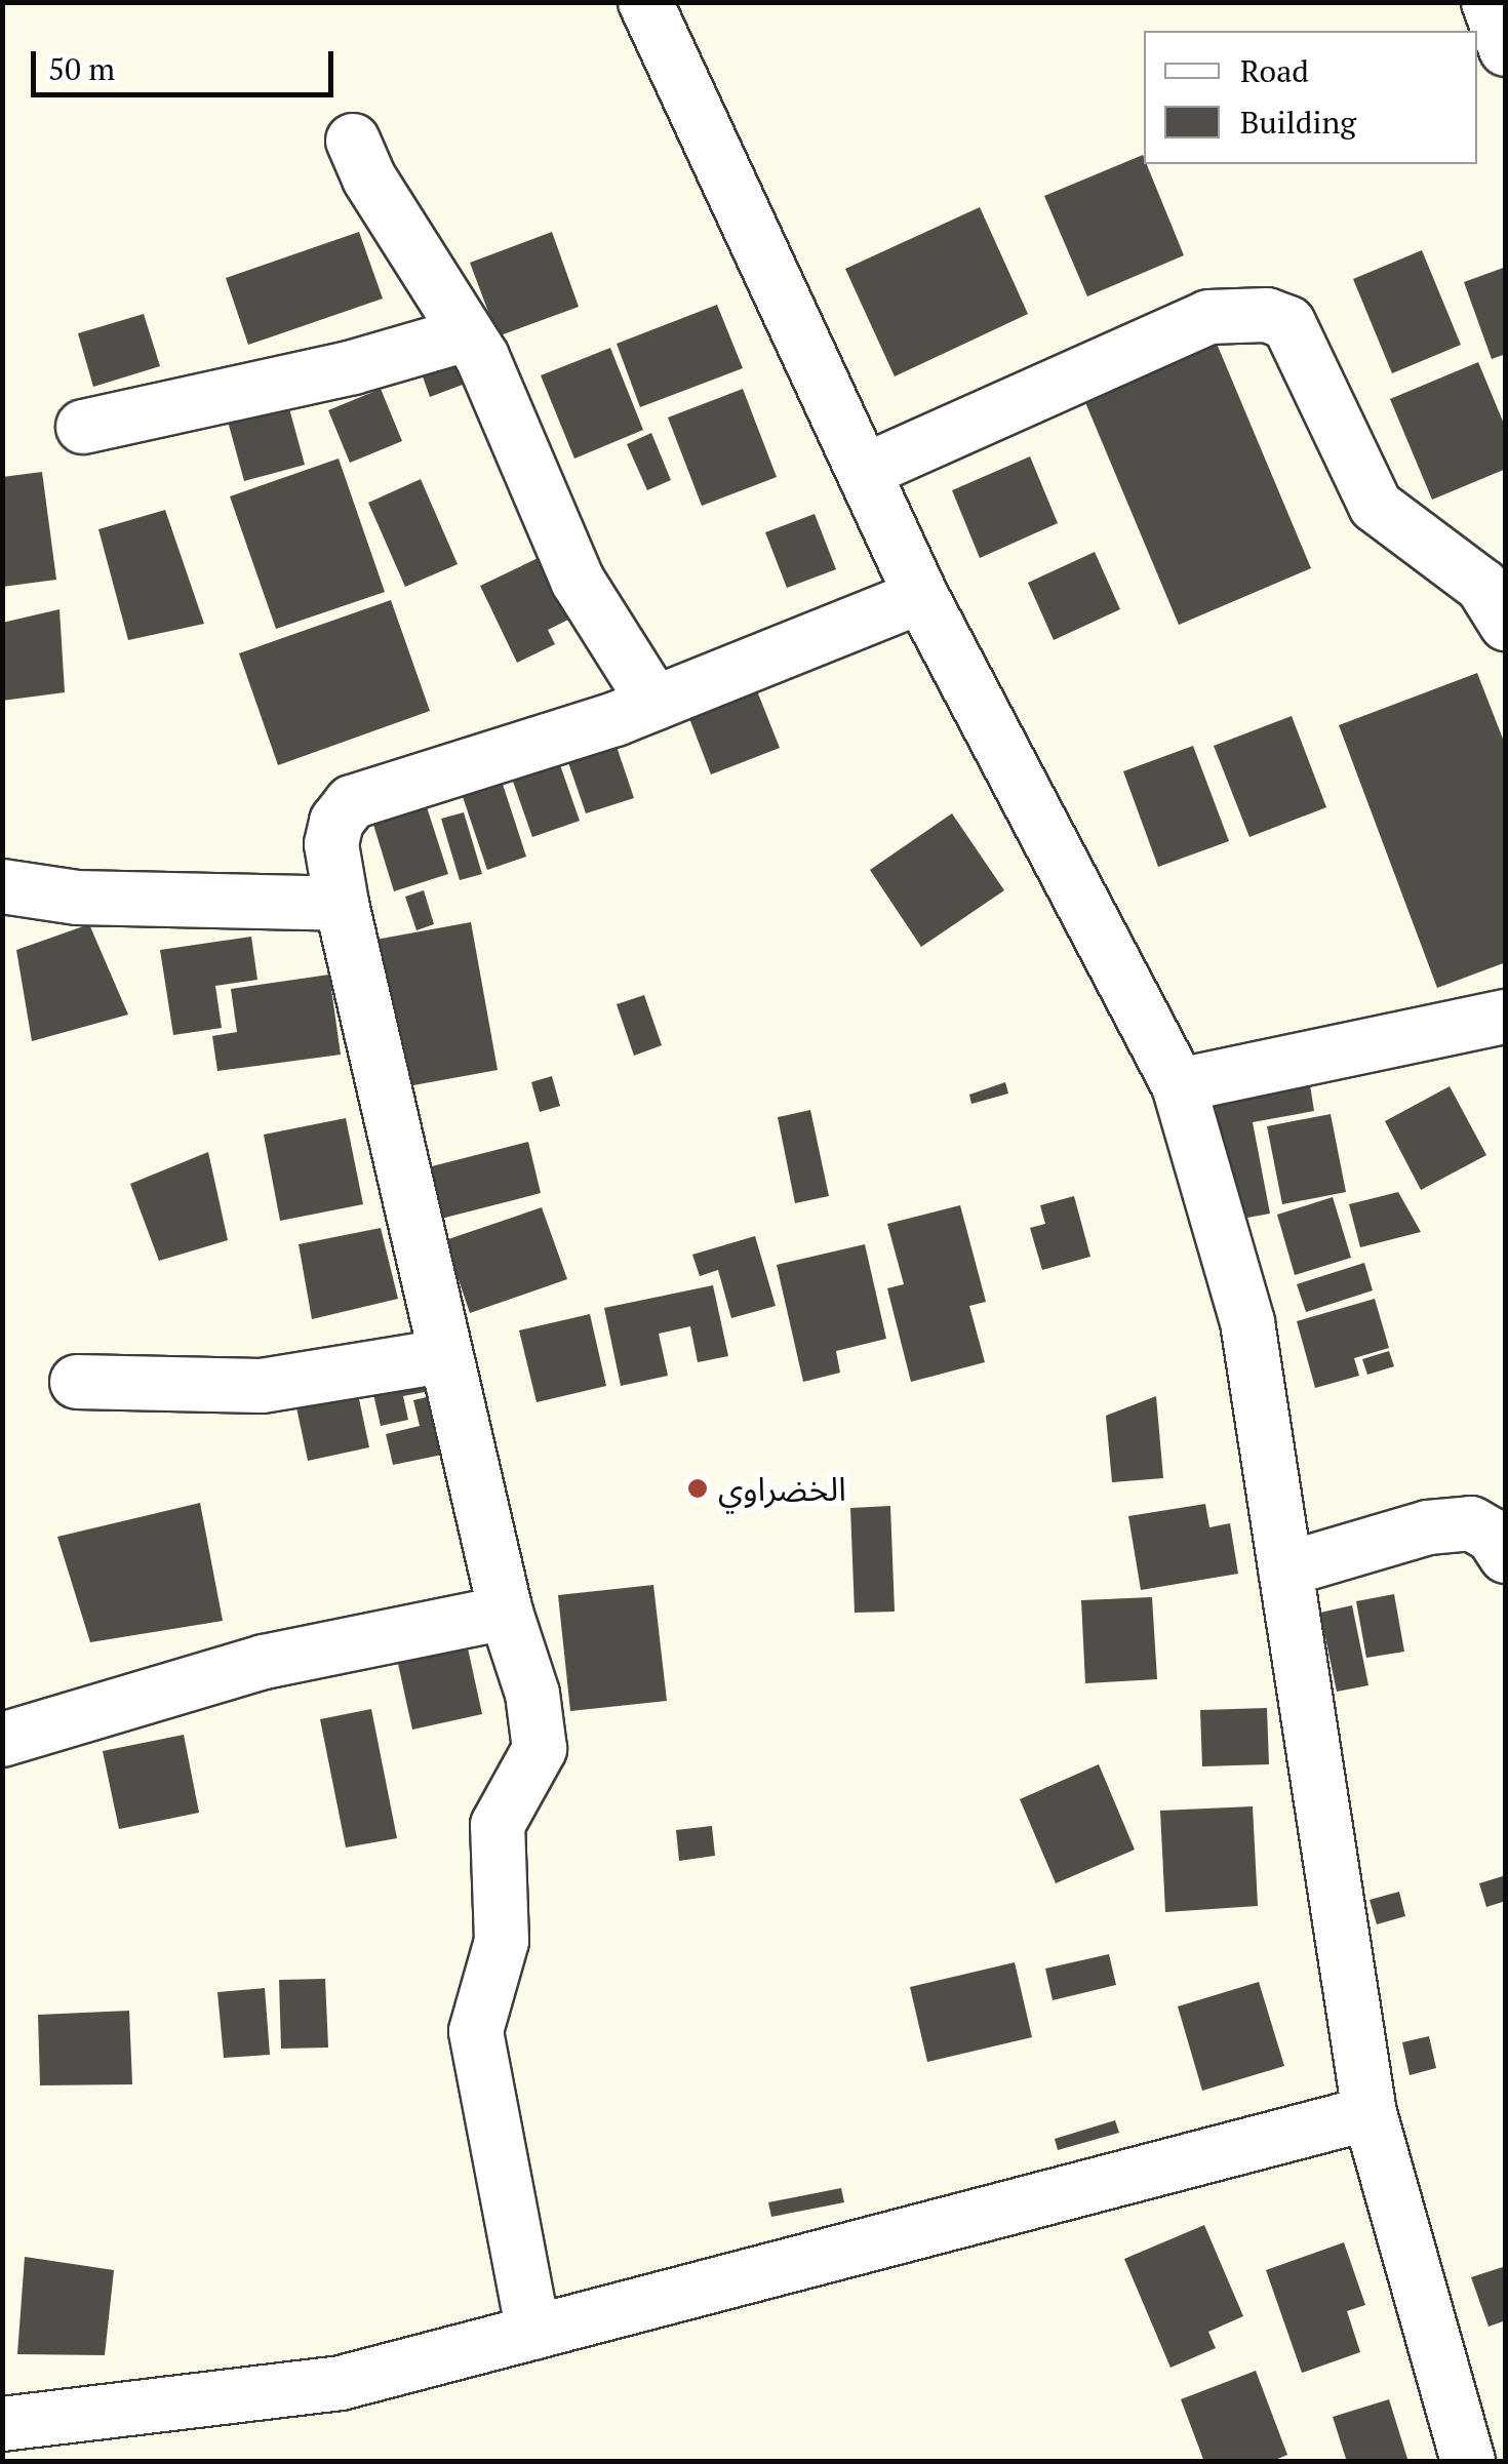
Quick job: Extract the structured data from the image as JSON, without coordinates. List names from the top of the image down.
{
  "places": ["الخضراوي"],
  "legend": ["Road", "Building"],
  "scale_bar": "50 m"
}
